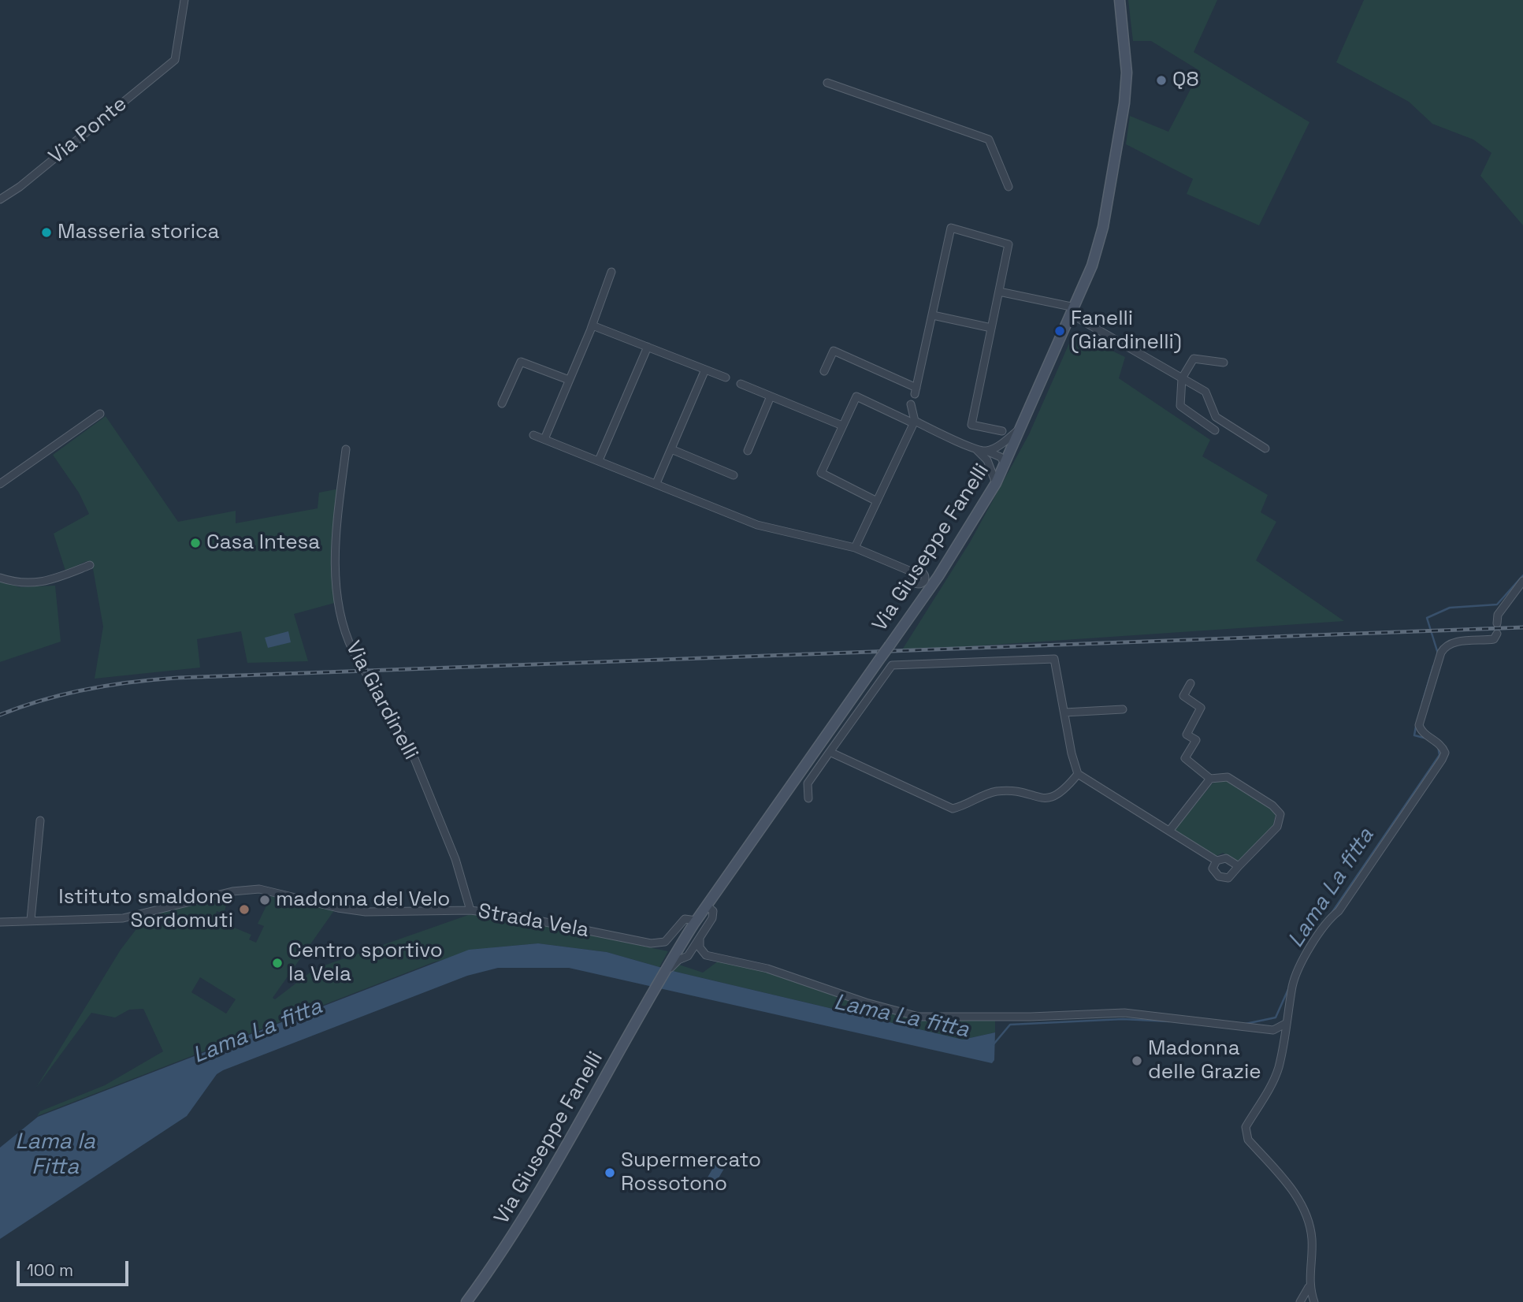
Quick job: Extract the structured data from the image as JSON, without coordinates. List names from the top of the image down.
{
  "streets": {
    "main road": ["Via Giuseppe Fanelli"],
    "street": ["Via Ponte", "Via Giardinelli", "Strada Vela"]
  },
  "crossings": [
    ["Via Giuseppe Fanelli", "Strada Vela"],
    ["Via Giardinelli", "Strada Vela"]
  ],
  "water": ["Lama La fitta", "Lama la Fitta"],
  "places": [
    "Q8",
    "Masseria storica",
    "Fanelli (Giardinelli)",
    "Casa Intesa",
    "madonna del Velo",
    "Istituto smaldone Sordomuti",
    "Centro sportivo la Vela",
    "Madonna delle Grazie",
    "Supermercato Rossotono"
  ],
  "scale_bar": "100 m"
}
